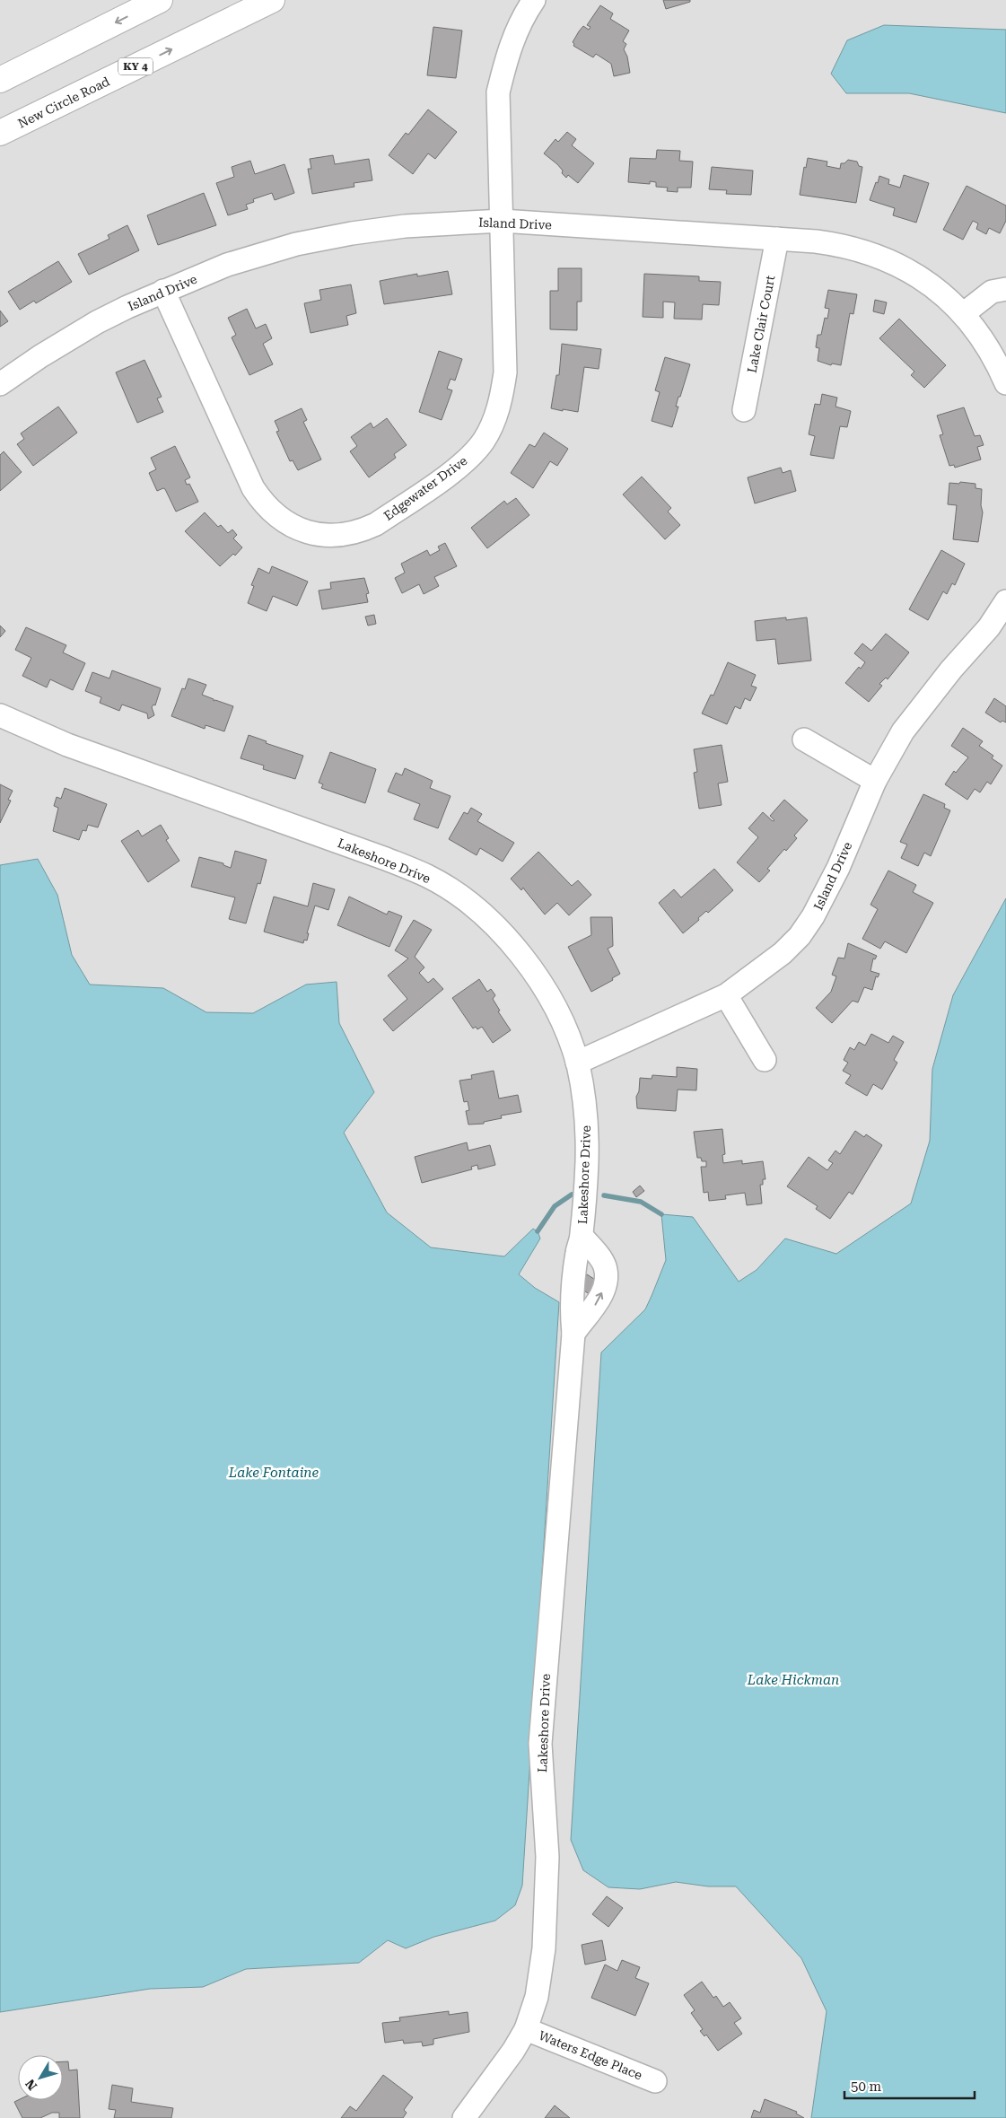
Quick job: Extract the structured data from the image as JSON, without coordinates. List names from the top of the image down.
{
  "streets": {
    "highway": ["KY 4", "New Circle Road"],
    "street": [
      "Island Drive",
      "Lake Clair Court",
      "Edgewater Drive",
      "Lakeshore Drive",
      "Waters Edge Place"
    ]
  },
  "crossings": [
    ["Island Drive", "Lake Clair Court"],
    ["Island Drive", "Edgewater Drive"],
    ["Island Drive", "Lakeshore Drive"],
    ["Lakeshore Drive", "Waters Edge Place"]
  ],
  "water": ["Lake Fontaine", "Lake Hickman"],
  "scale_bar": "50 m",
  "north": "bottom left"
}
